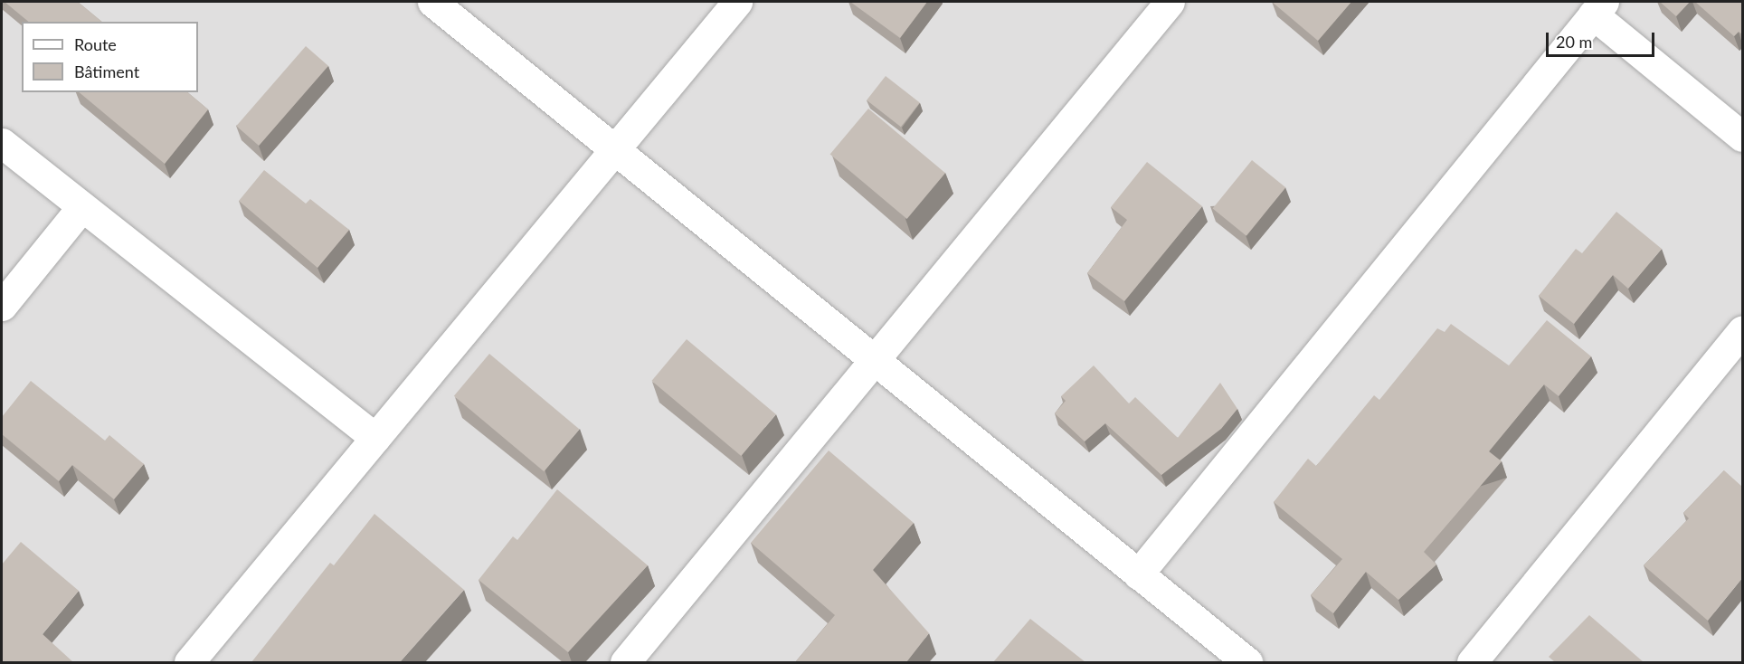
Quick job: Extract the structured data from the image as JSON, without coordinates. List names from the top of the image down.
{
  "legend": ["Route", "Bâtiment"],
  "scale_bar": "20 m"
}
